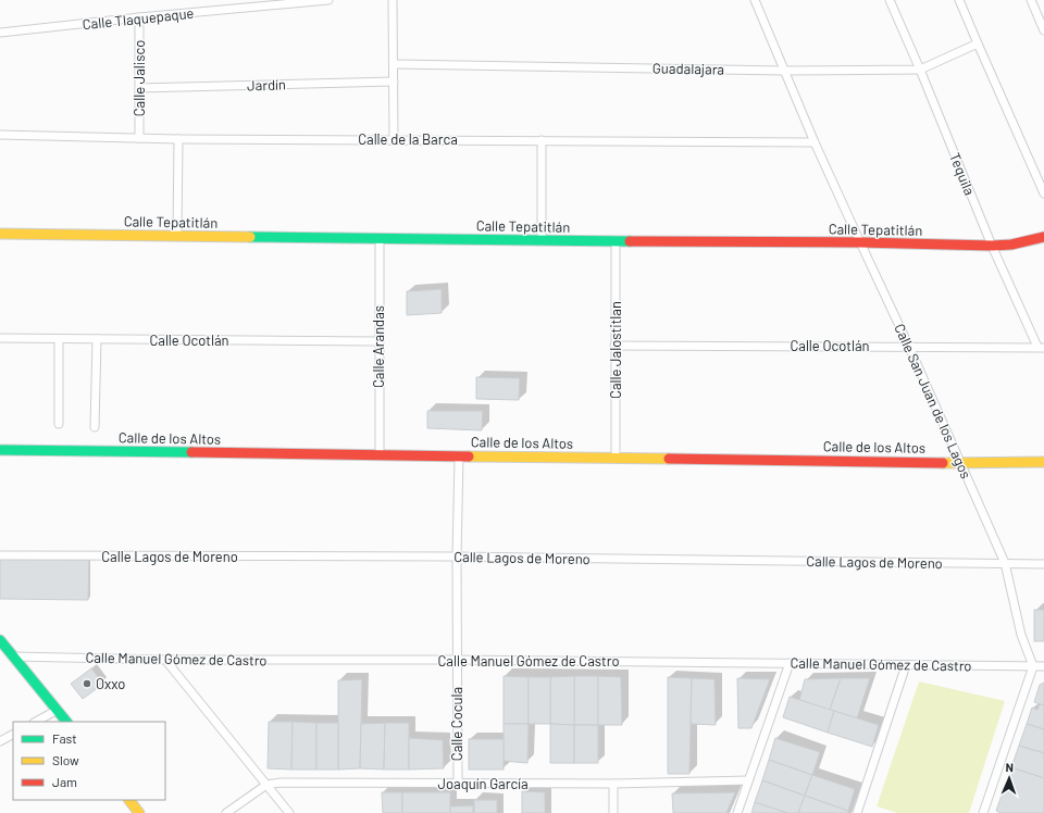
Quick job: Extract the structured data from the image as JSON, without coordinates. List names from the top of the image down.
{
  "streets": {
    "street": [
      "Calle Tlaquepaque",
      "Guadalajara",
      "Calle Jalisco",
      "Jardín",
      "Calle de la Barca",
      "Tequila",
      "Calle Tepatitlán",
      "Calle Ocotlán",
      "Calle Arandas",
      "Calle Jalostitlan",
      "Calle San Juan de los Lagos",
      "Calle de los Altos",
      "Calle Lagos de Moreno",
      "Calle Manuel Gómez de Castro",
      "Calle Cocula",
      "Joaquín García"
    ]
  },
  "crossings": [
    ["Calle Tlaquepaque", "Calle Jalisco"],
    ["Guadalajara", "Tequila"],
    ["Guadalajara", "Calle San Juan de los Lagos"],
    ["Calle Jalisco", "Jardín"],
    ["Calle Jalisco", "Calle de la Barca"],
    ["Calle de la Barca", "Calle San Juan de los Lagos"],
    ["Tequila", "Calle Tepatitlán"],
    ["Tequila", "Calle Ocotlán"],
    ["Calle Tepatitlán", "Calle Arandas"],
    ["Calle Tepatitlán", "Calle Jalostitlan"],
    ["Calle Tepatitlán", "Calle San Juan de los Lagos"],
    ["Calle Ocotlán", "Calle Arandas"],
    ["Calle Ocotlán", "Calle Jalostitlan"],
    ["Calle Ocotlán", "Calle San Juan de los Lagos"],
    ["Calle Arandas", "Calle de los Altos"],
    ["Calle Jalostitlan", "Calle de los Altos"],
    ["Calle San Juan de los Lagos", "Calle de los Altos"],
    ["Calle San Juan de los Lagos", "Calle Lagos de Moreno"],
    ["Calle San Juan de los Lagos", "Calle Manuel Gómez de Castro"],
    ["Calle de los Altos", "Calle Cocula"],
    ["Calle Lagos de Moreno", "Calle Cocula"],
    ["Calle Manuel Gómez de Castro", "Calle Cocula"],
    ["Calle Cocula", "Joaquín García"]
  ],
  "places": ["Oxxo"],
  "legend": ["Fast", "Slow", "Jam"],
  "north": "top"
}
